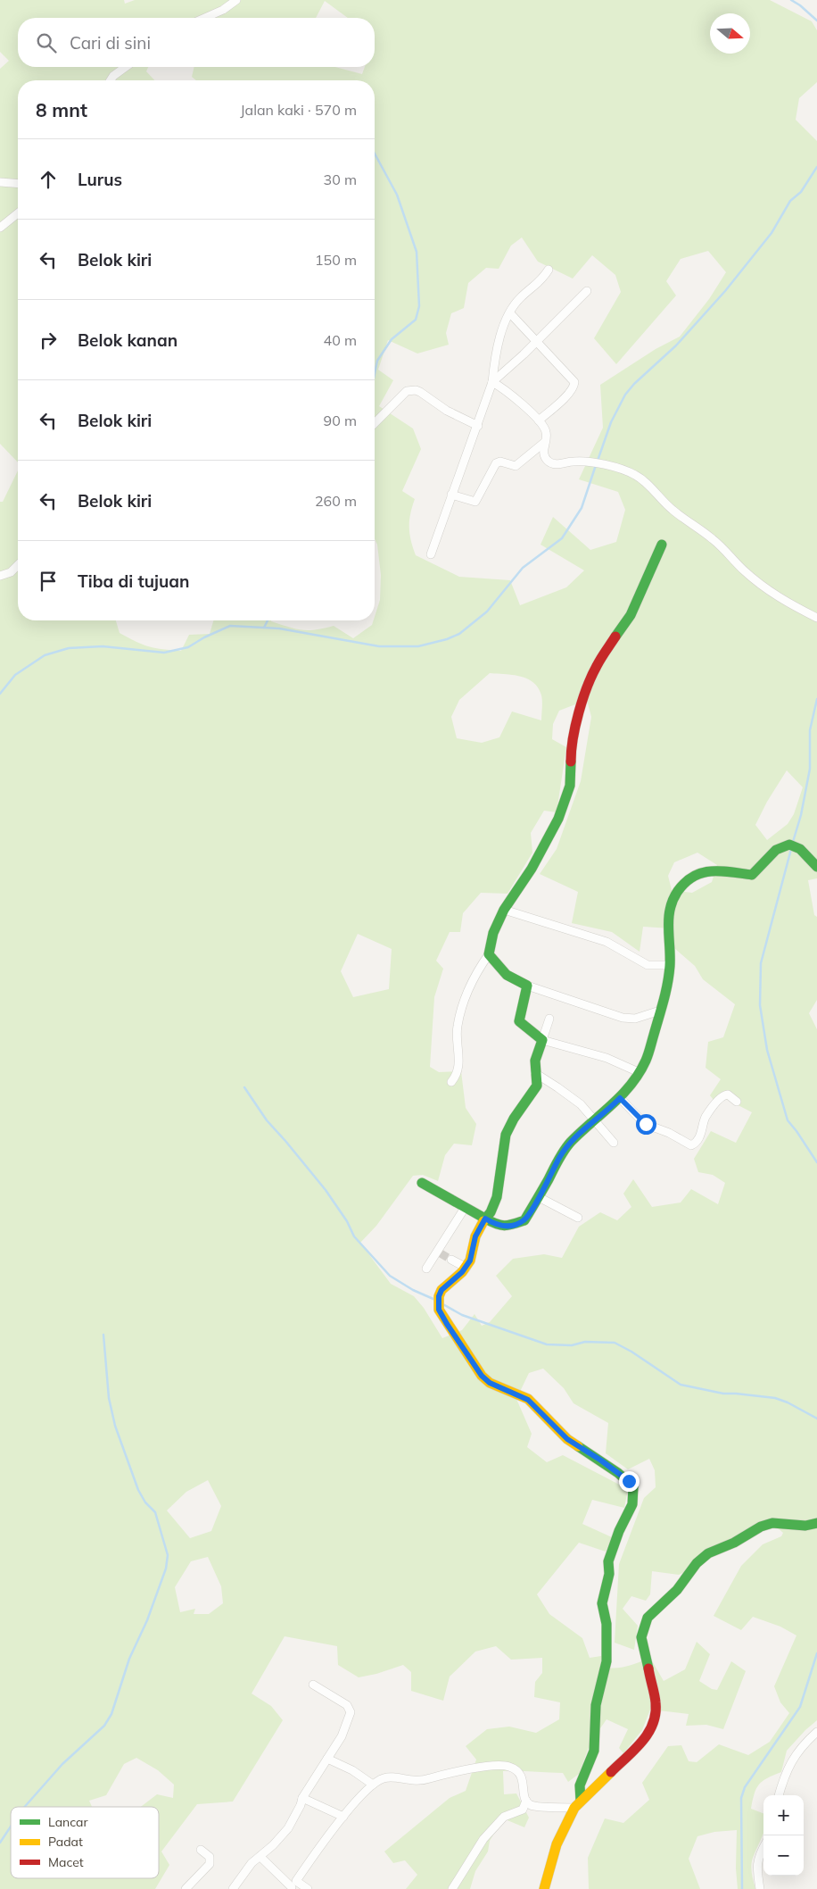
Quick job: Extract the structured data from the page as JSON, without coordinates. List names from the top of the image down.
{
  "legend": ["Lancar", "Padat", "Macet"],
  "north": "right",
  "page": {
    "search": "Cari di sini",
    "heading": ["8 mnt", "Jalan kaki · 570 m"],
    "list": [
      ["Lurus", "30 m"],
      ["Belok kiri", "150 m"],
      ["Belok kanan", "40 m"],
      ["Belok kiri", "90 m"],
      ["Belok kiri", "260 m"],
      "Tiba di tujuan"
    ],
    "map_buttons": ["+", "−"]
  }
}
